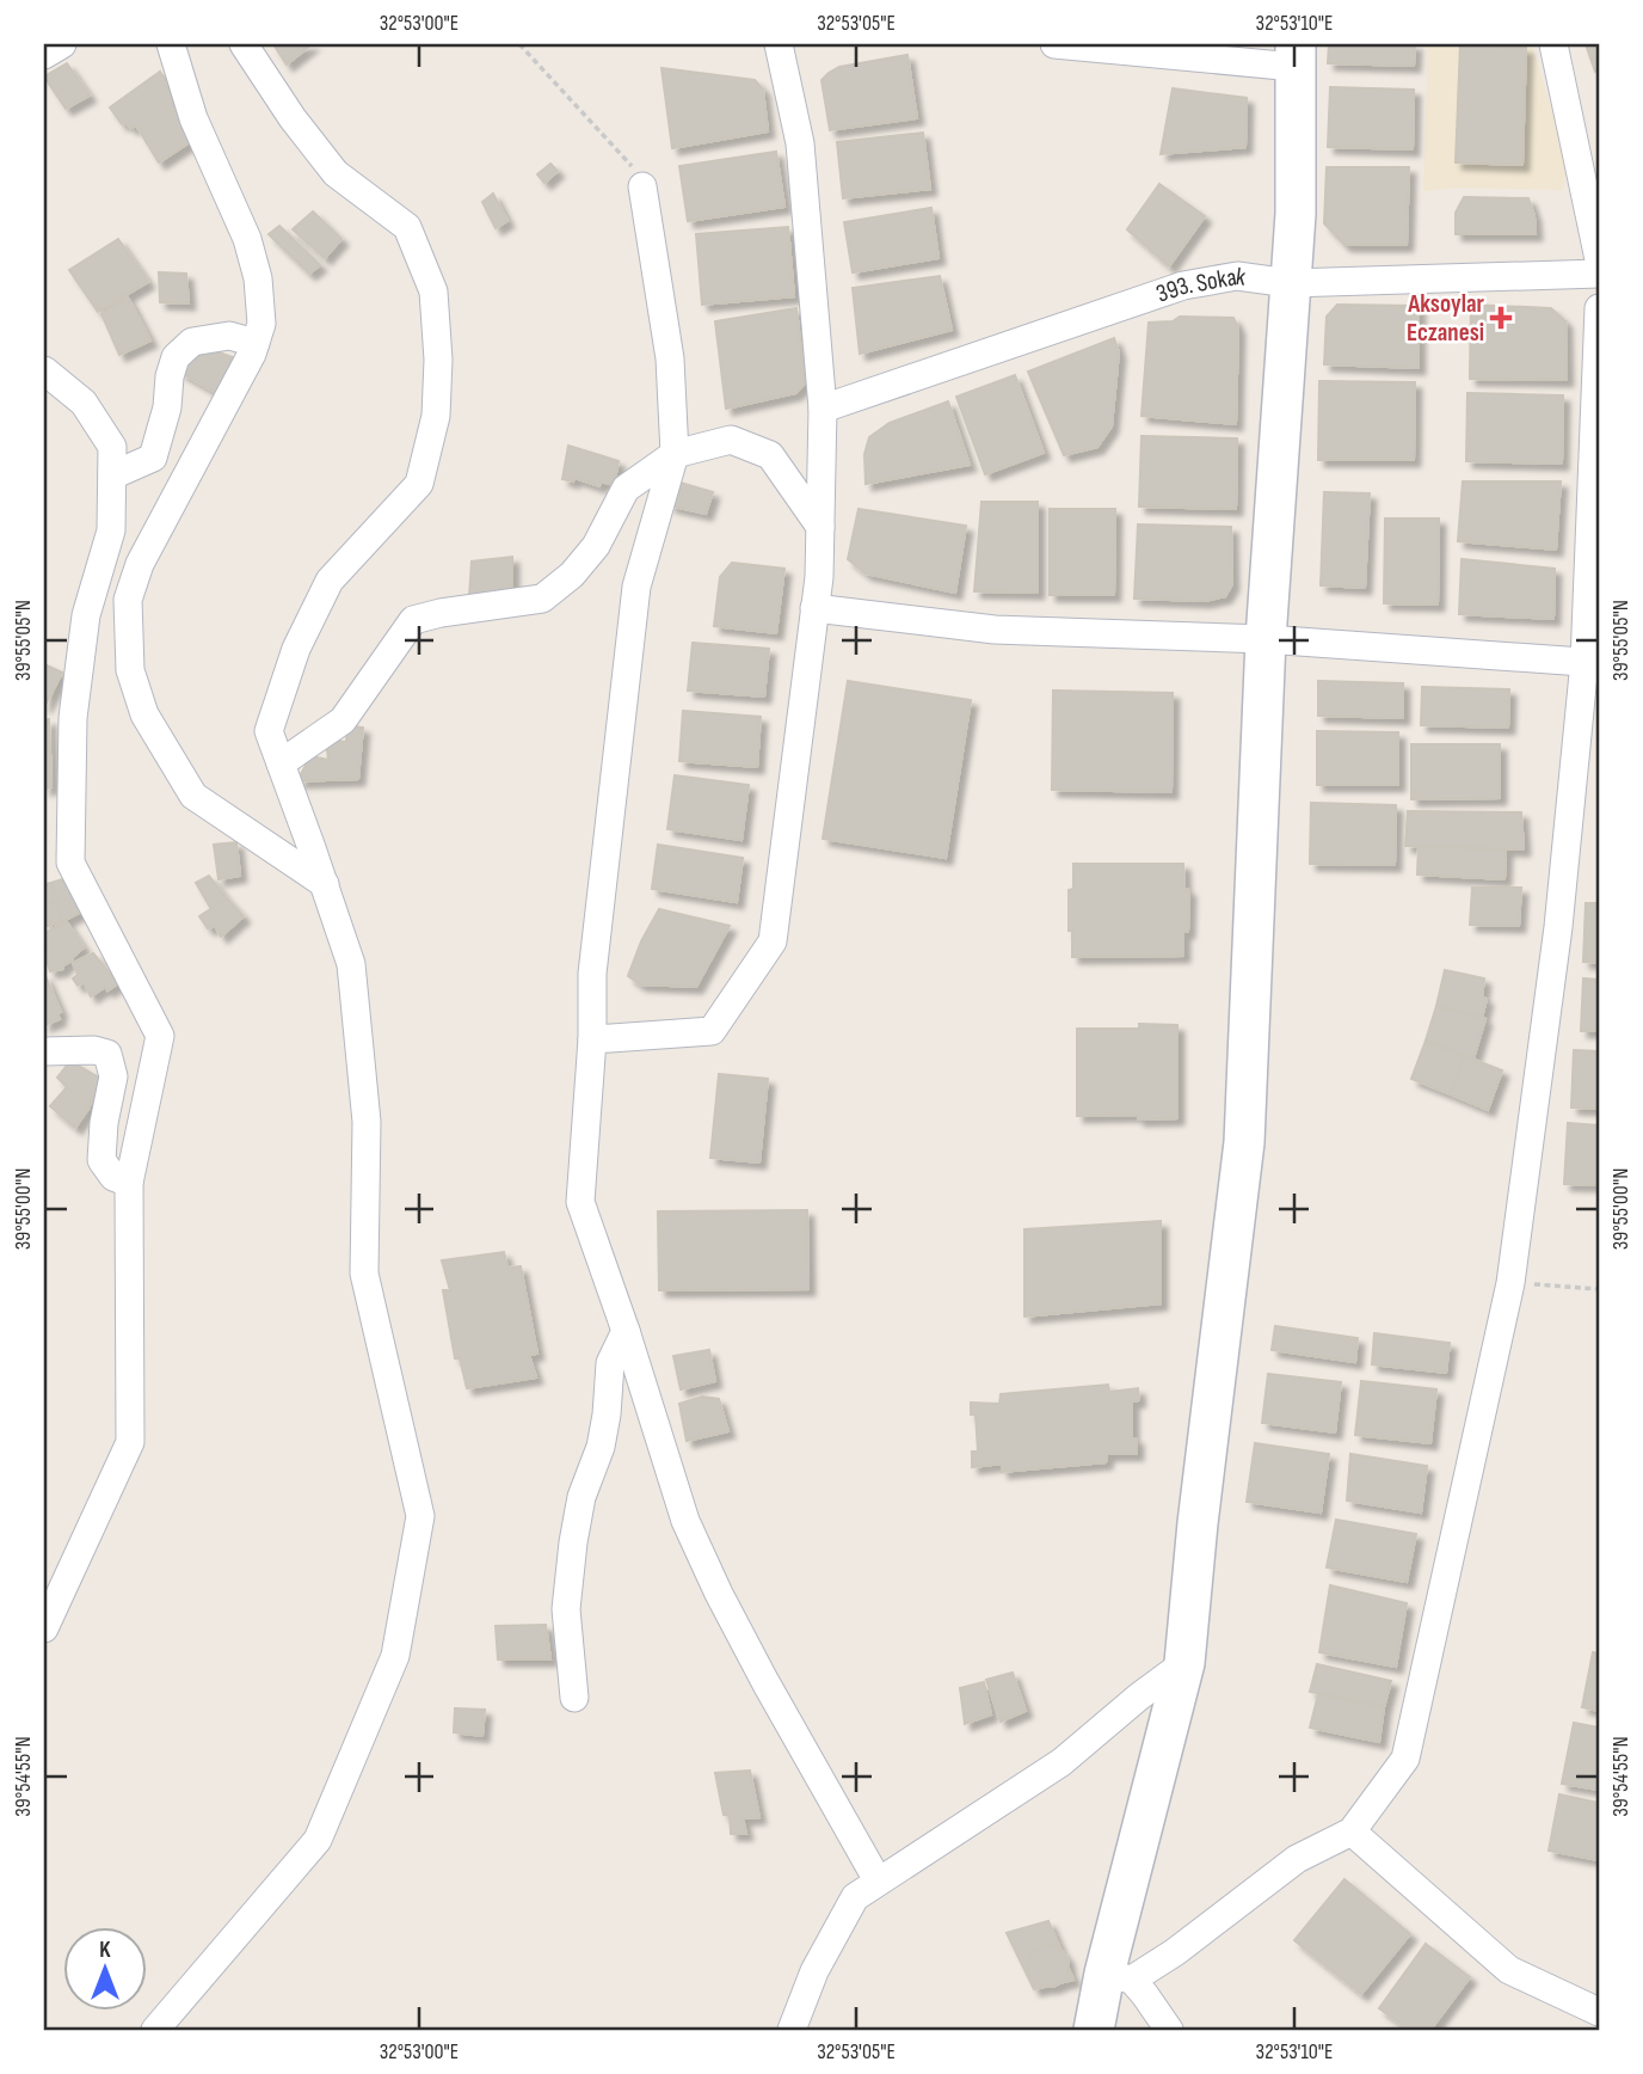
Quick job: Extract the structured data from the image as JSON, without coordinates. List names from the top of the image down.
{
  "streets": {
    "street": ["393. Sokak"]
  },
  "places": {
    "health": ["Aksoylar Eczanesi"]
  },
  "north": "top",
  "coordinates": [
    "32°53'00\"E",
    "32°53'05\"E",
    "32°53'10\"E",
    "39°55'05\"N",
    "39°55'00\"N",
    "39°54'55\"N"
  ]
}
